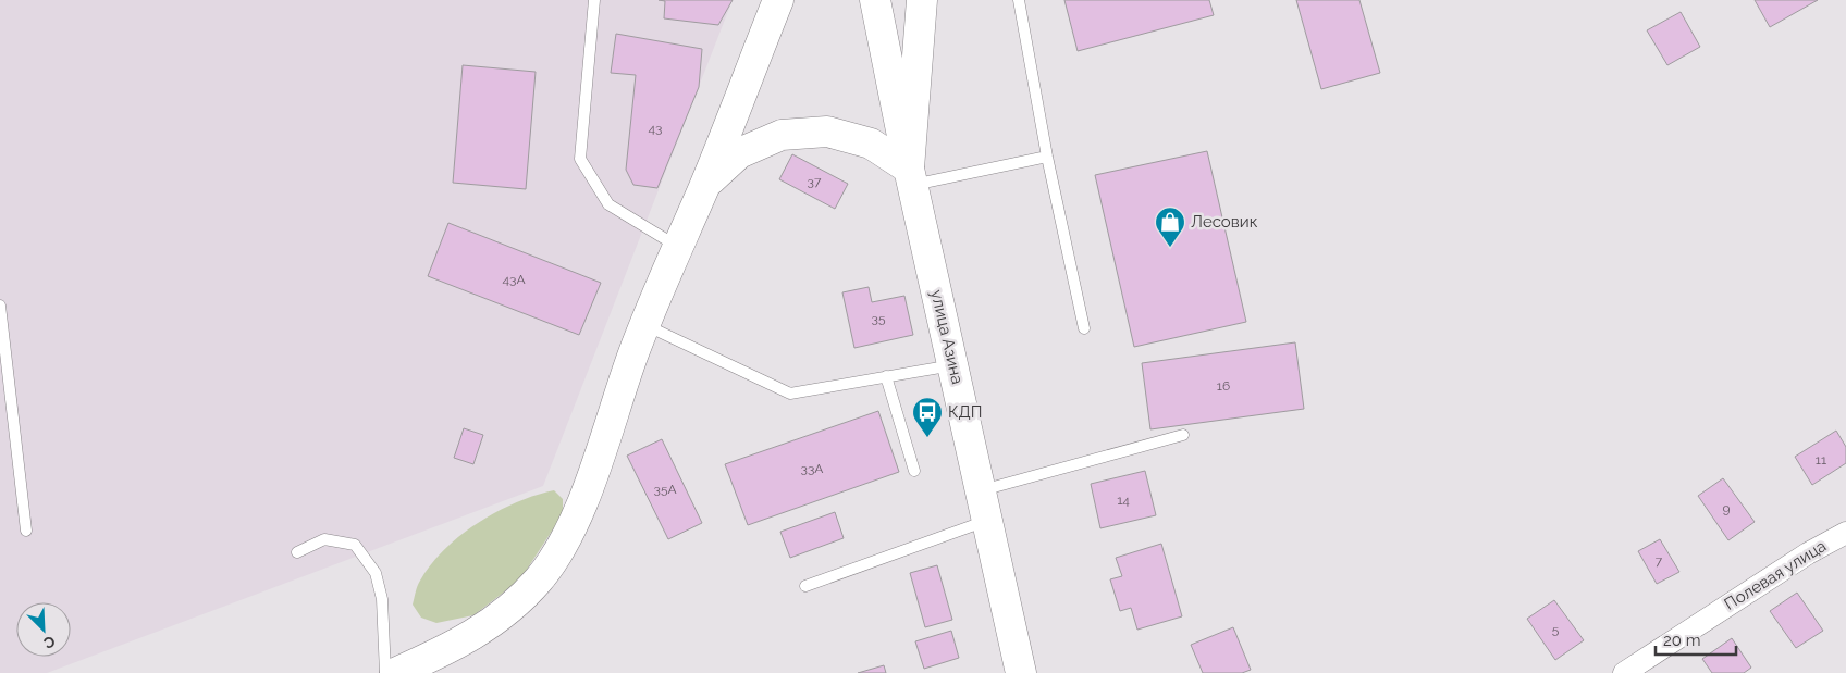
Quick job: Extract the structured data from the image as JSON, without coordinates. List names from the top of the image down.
{
  "streets": {
    "main road": ["улица Азина"],
    "street": ["Полевая улица"]
  },
  "places": {
    "shop": ["Лесовик"],
    "bus stop": ["КДП"]
  },
  "house_numbers": [
    "43",
    "37",
    "43А",
    "35",
    "16",
    "11",
    "33А",
    "35А",
    "14",
    "9",
    "7",
    "5"
  ],
  "scale_bar": "20 m",
  "north": "bottom right"
}
